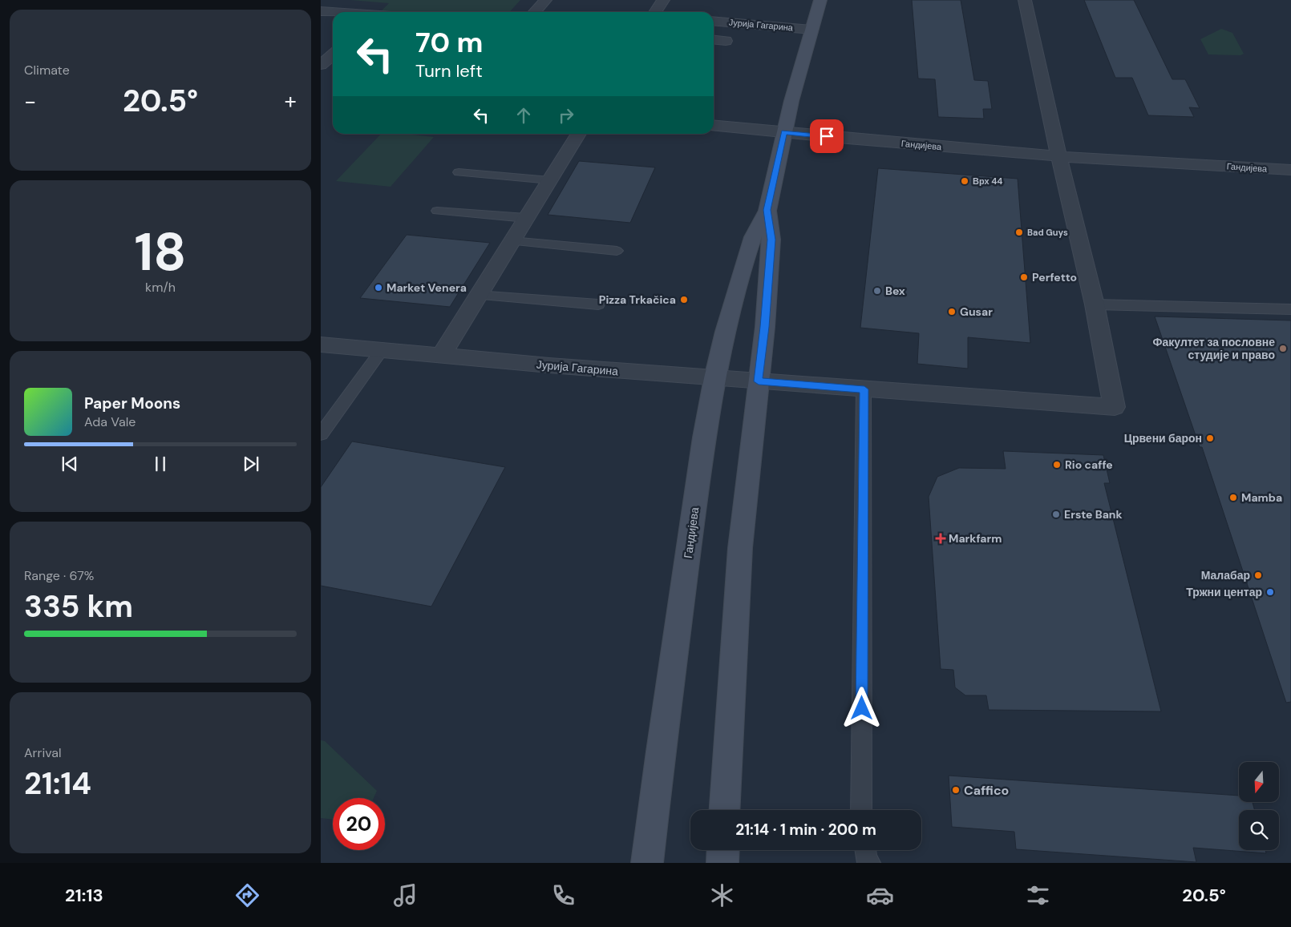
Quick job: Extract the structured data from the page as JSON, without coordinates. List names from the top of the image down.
{
  "streets": {
    "street": ["Јурија Гагарина", "Гандијева"]
  },
  "crossings": [
    ["Јурија Гагарина", "Гандијева"]
  ],
  "places": {
    "other": [
      "Врх 44",
      "Bad Guys",
      "Perfetto",
      "Market Venera",
      "Bex",
      "Pizza Trkačica",
      "Gusar",
      "Факултет за пословне студије и право",
      "Црвени барон",
      "Rio caffe",
      "Mamba",
      "Erste Bank",
      "Малабар",
      "Тржни центар",
      "Caffico"
    ],
    "health": ["Markfarm"]
  },
  "north": "bottom",
  "page": {
    "tile": [
      "Climate",
      ["18", "km/h"],
      ["Range · 67%", "335 km"],
      ["Arrival", "21:14"]
    ],
    "turn": ["70 m", "Turn left"],
    "heat": ["−", "20.5°", "+"],
    "song": ["Paper Moons", "Ada Vale"],
    "limit": "20",
    "trip": "21:14 · 1 min · 200 m",
    "tabs": ["21:13", "20.5°"]
  }
}
